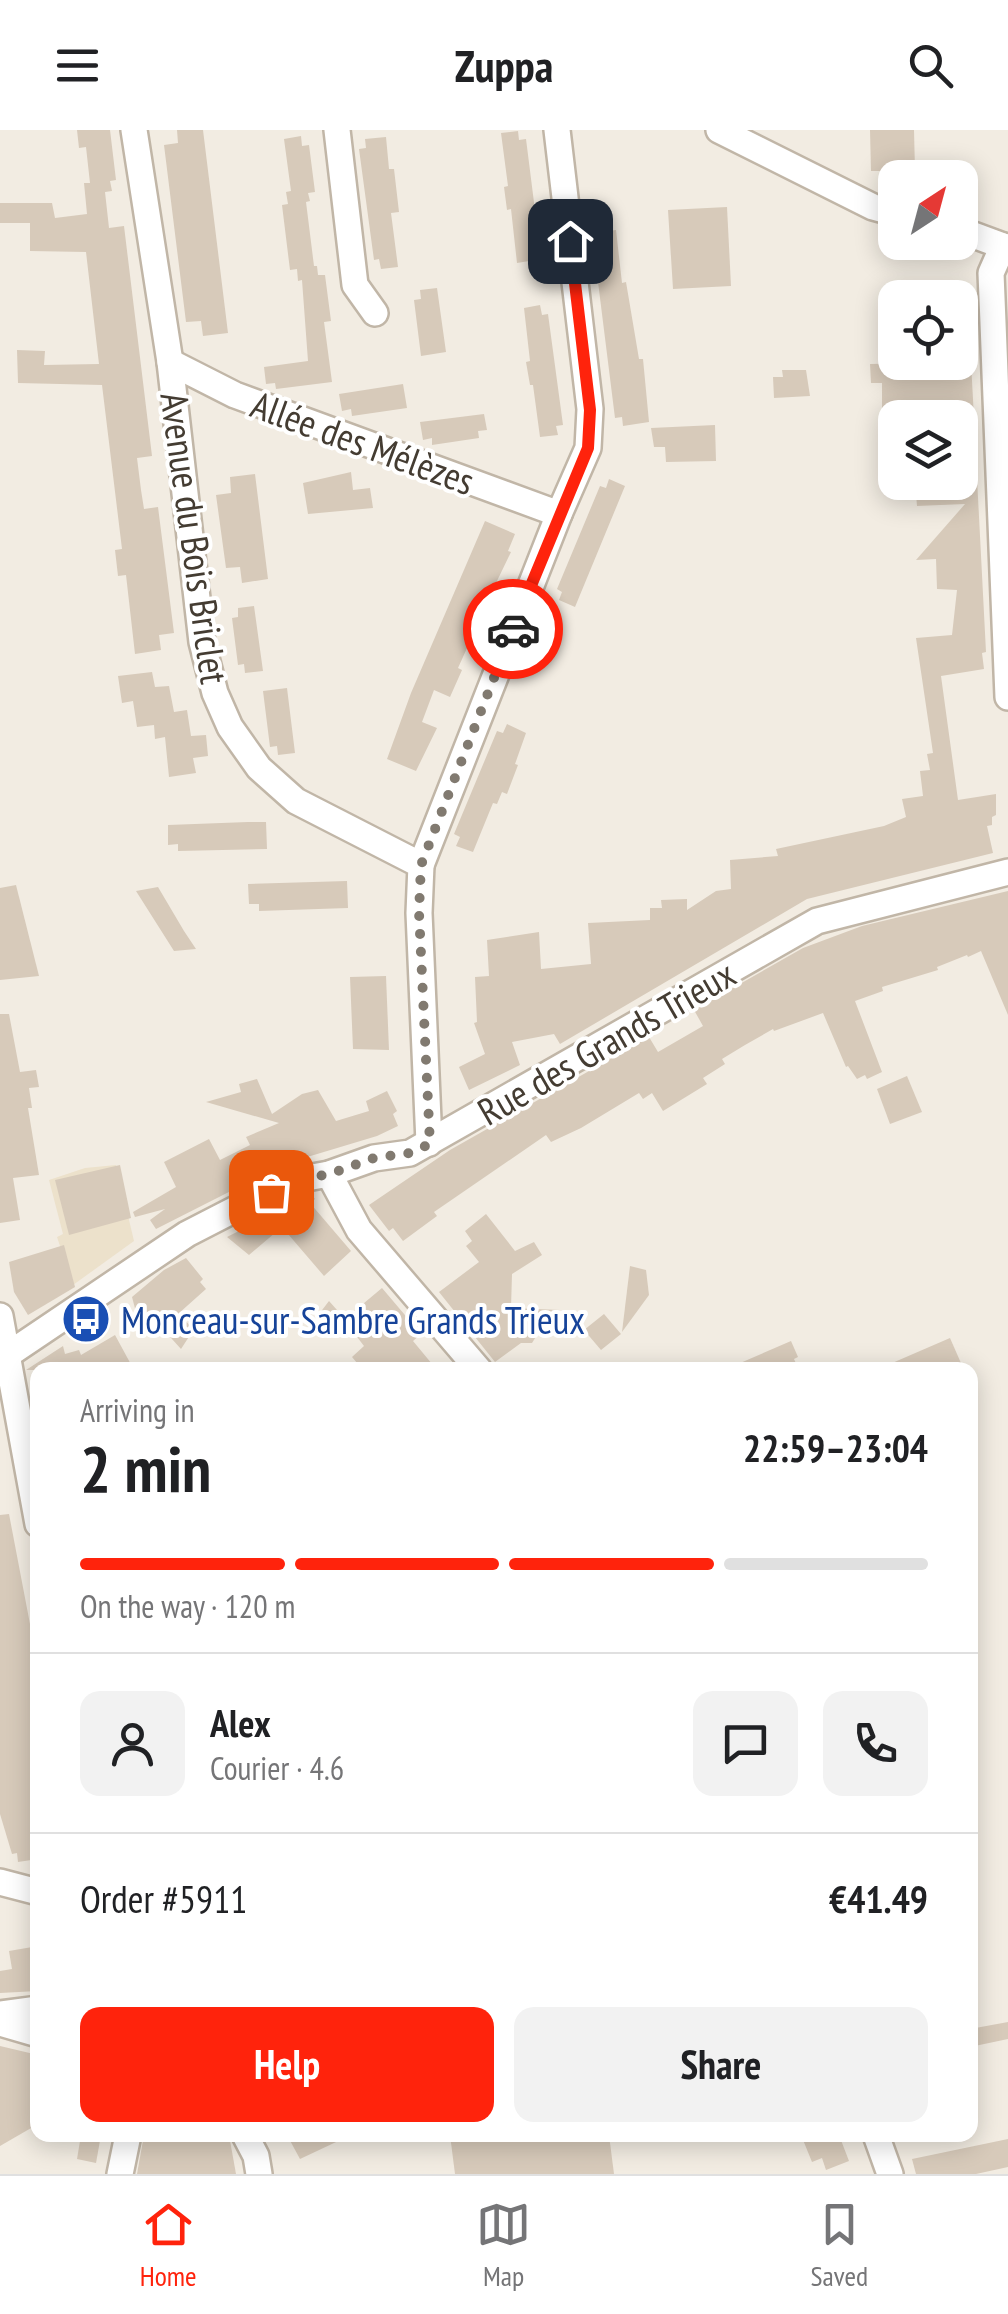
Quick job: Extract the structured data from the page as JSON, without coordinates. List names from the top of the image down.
{
  "streets": {
    "street": ["Allée des Mélèzes", "Avenue du Bois Briclet", "Rue des Grands Trieux"]
  },
  "crossings": [
    ["Allée des Mélèzes", "Avenue du Bois Briclet"]
  ],
  "places": {
    "bus stop": ["Monceau-sur-Sambre Grands Trieux"]
  },
  "north": "top right",
  "page": {
    "header": "Zuppa",
    "heading": ["2 min", "Arriving in", "22:59–23:04"],
    "panel": [
      "Alex",
      "Courier · 4.6",
      "Order #5911",
      "€41.49"
    ],
    "bar": "On the way · 120 m",
    "buttons": ["Help", "Share"],
    "tabs": ["Home", "Map", "Saved"]
  }
}
